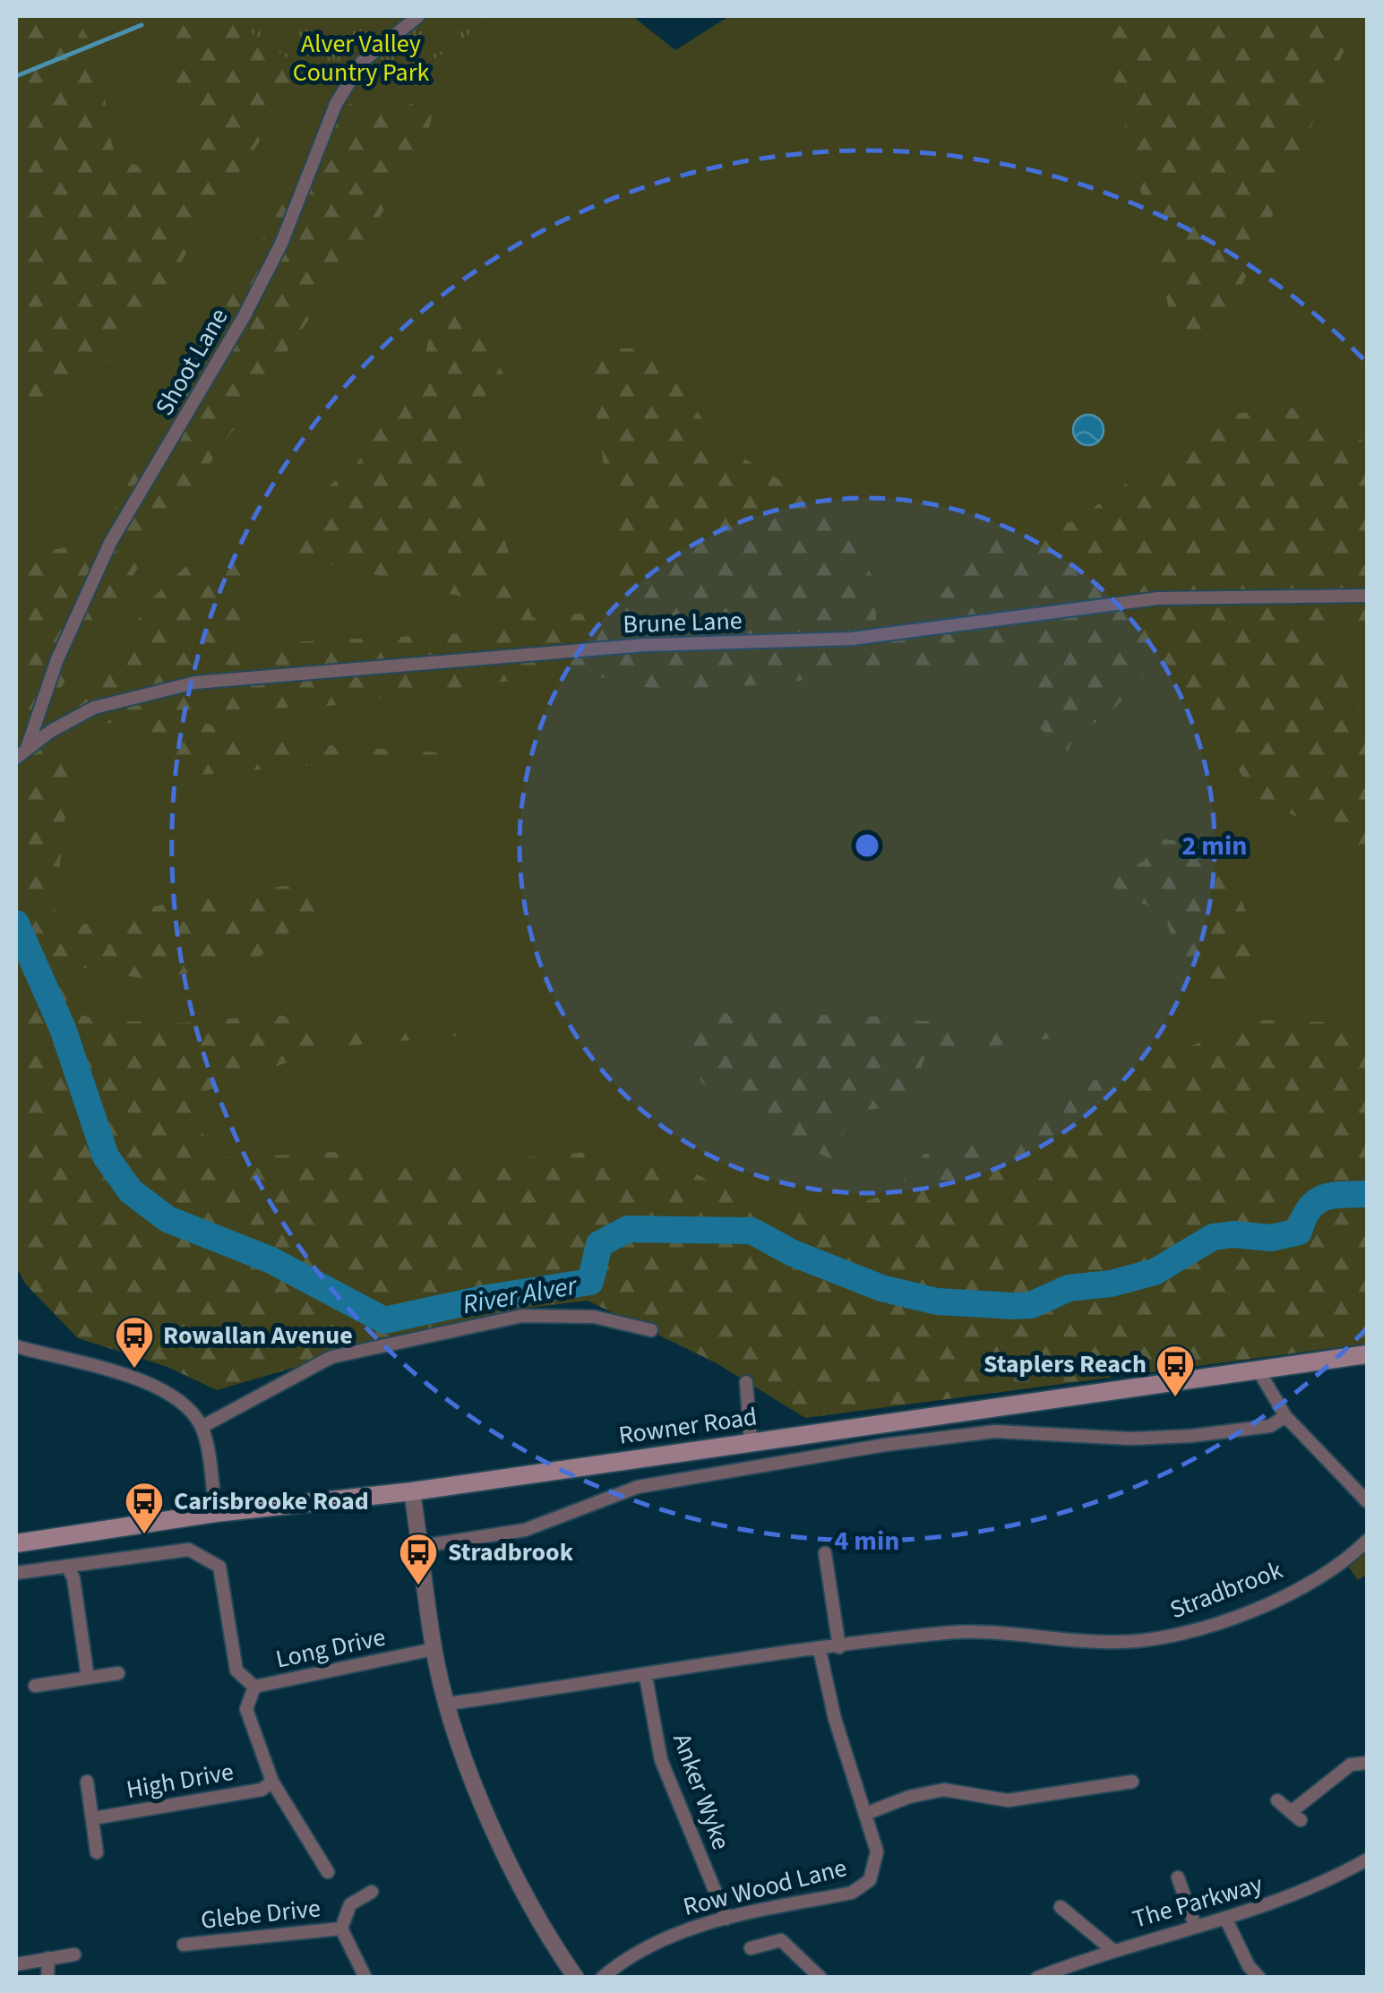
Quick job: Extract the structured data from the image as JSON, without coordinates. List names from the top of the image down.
{
  "streets": {
    "main road": ["Rowner Road"],
    "street": [
      "Shoot Lane",
      "Brune Lane",
      "Stradbrook",
      "Long Drive",
      "High Drive",
      "Anker Wyke",
      "Row Wood Lane",
      "The Parkway",
      "Glebe Drive"
    ]
  },
  "crossings": [
    ["Shoot Lane", "Brune Lane"],
    ["Stradbrook", "Anker Wyke"],
    ["Stradbrook", "Row Wood Lane"],
    ["Anker Wyke", "Row Wood Lane"]
  ],
  "water": ["River Alver"],
  "parks": ["Alver Valley Country Park"],
  "places": {
    "bus stop": [
      "Rowallan Avenue",
      "Staplers Reach",
      "Carisbrooke Road",
      "Stradbrook"
    ]
  },
  "rings": ["2 min", "4 min"]
}
